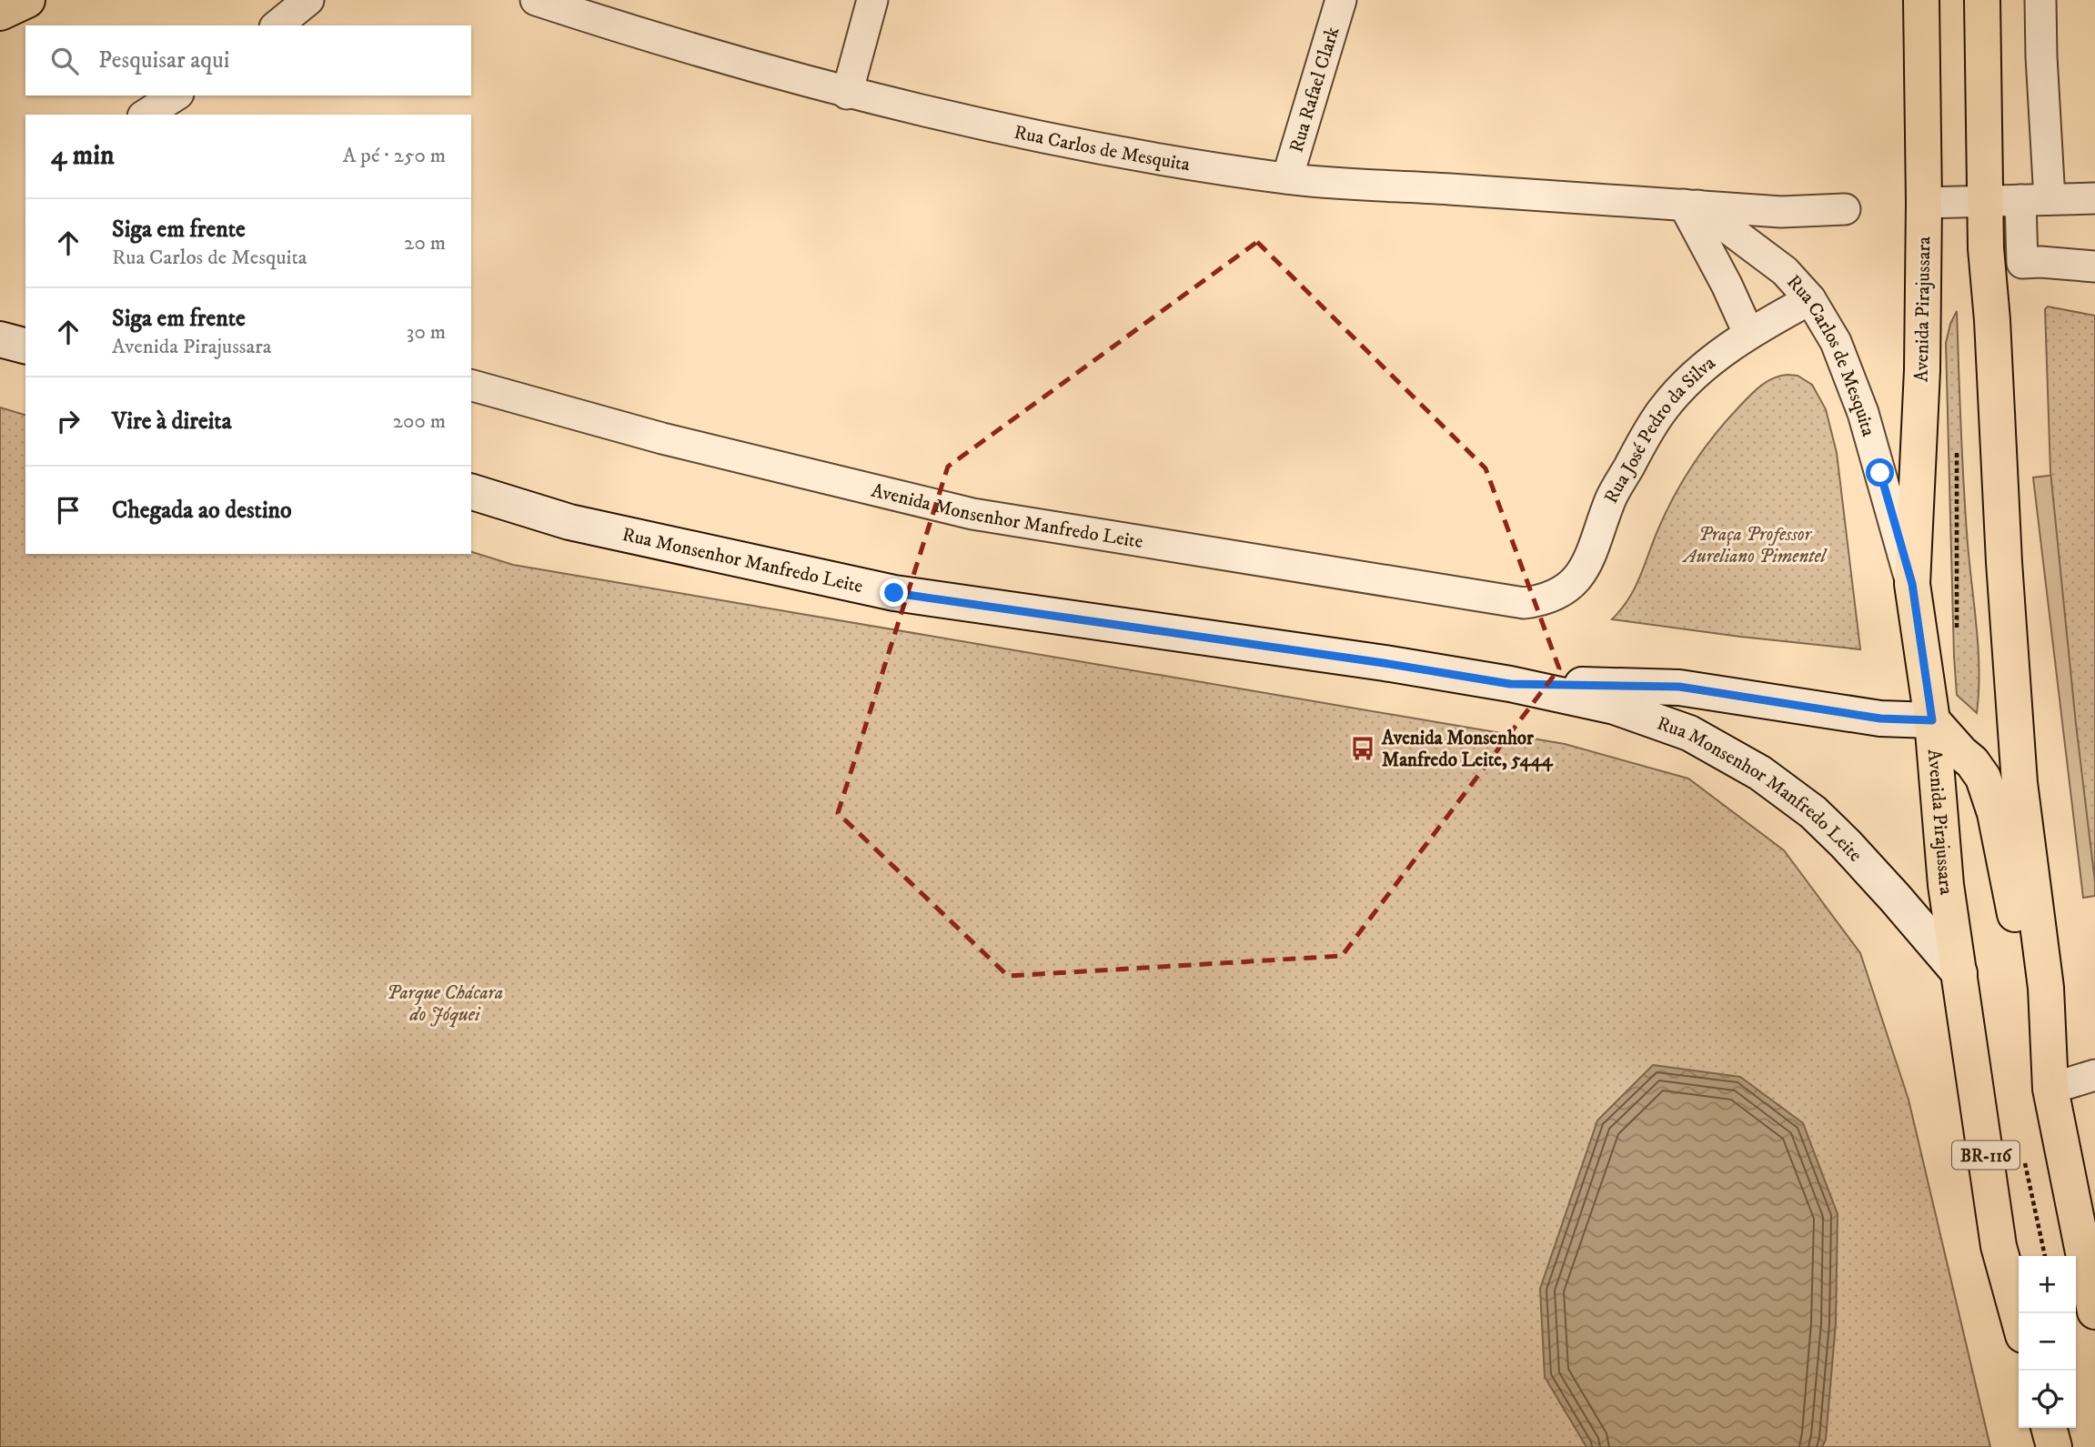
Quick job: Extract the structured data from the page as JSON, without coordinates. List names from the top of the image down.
{
  "streets": {
    "main road": ["Avenida Pirajussara", "Rua Monsenhor Manfredo Leite", "BR-116"],
    "street": [
      "Rua Rafael Clark",
      "Rua Carlos de Mesquita",
      "Rua José Pedro da Silva",
      "Avenida Monsenhor Manfredo Leite"
    ]
  },
  "crossings": [
    ["Rua Rafael Clark", "Rua Carlos de Mesquita"],
    ["Rua Carlos de Mesquita", "Avenida Pirajussara"],
    ["Rua Carlos de Mesquita", "Rua José Pedro da Silva"],
    ["Avenida Pirajussara", "Rua Monsenhor Manfredo Leite"],
    ["Rua José Pedro da Silva", "Avenida Monsenhor Manfredo Leite"]
  ],
  "parks": ["Praça Professor Aureliano Pimentel", "Parque Chácara do Jóquei"],
  "places": {
    "bus stop": ["Avenida Monsenhor Manfredo Leite, 5444"]
  },
  "page": {
    "search": "Pesquisar aqui",
    "heading": ["4 min", "A pé · 250 m"],
    "list": [
      ["Siga em frente", "Rua Carlos de Mesquita", "20 m"],
      ["Siga em frente", "Avenida Pirajussara", "30 m"],
      ["Vire à direita", "200 m"],
      "Chegada ao destino"
    ],
    "map_buttons": ["+", "−"]
  }
}
